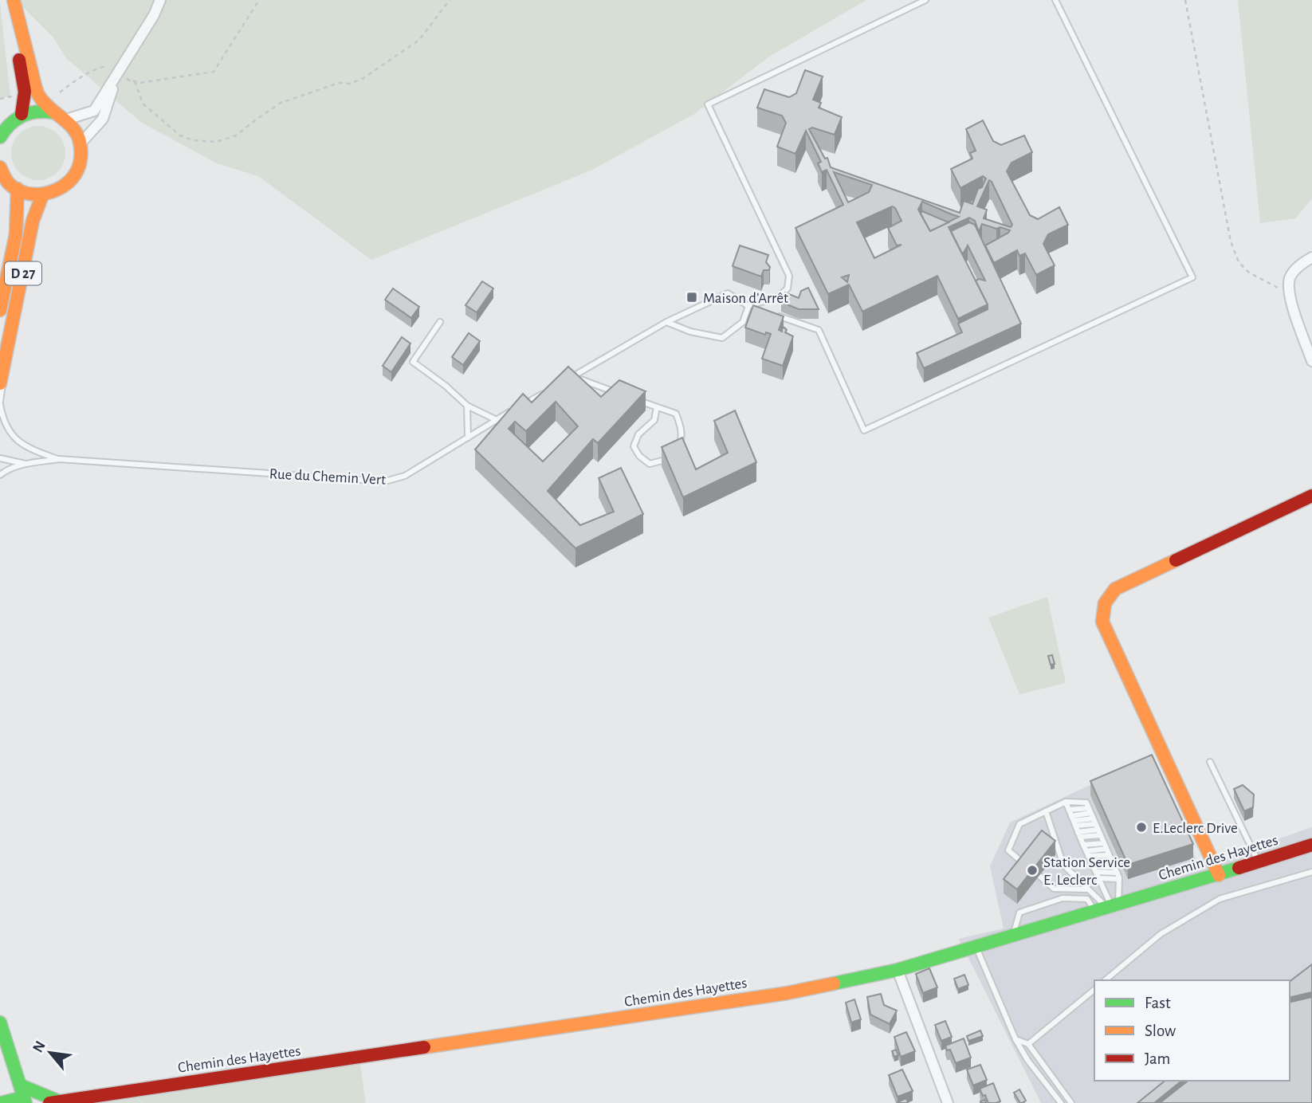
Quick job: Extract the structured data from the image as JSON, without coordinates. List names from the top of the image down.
{
  "streets": {
    "street": ["D 27", "Chemin des Hayettes"],
    "lane": ["Rue du Chemin Vert"]
  },
  "places": {
    "transit": ["Maison d'Arrêt"],
    "other": ["E.Leclerc Drive", "Station Service E. Leclerc"]
  },
  "legend": ["Fast", "Slow", "Jam"],
  "north": "top left"
}
